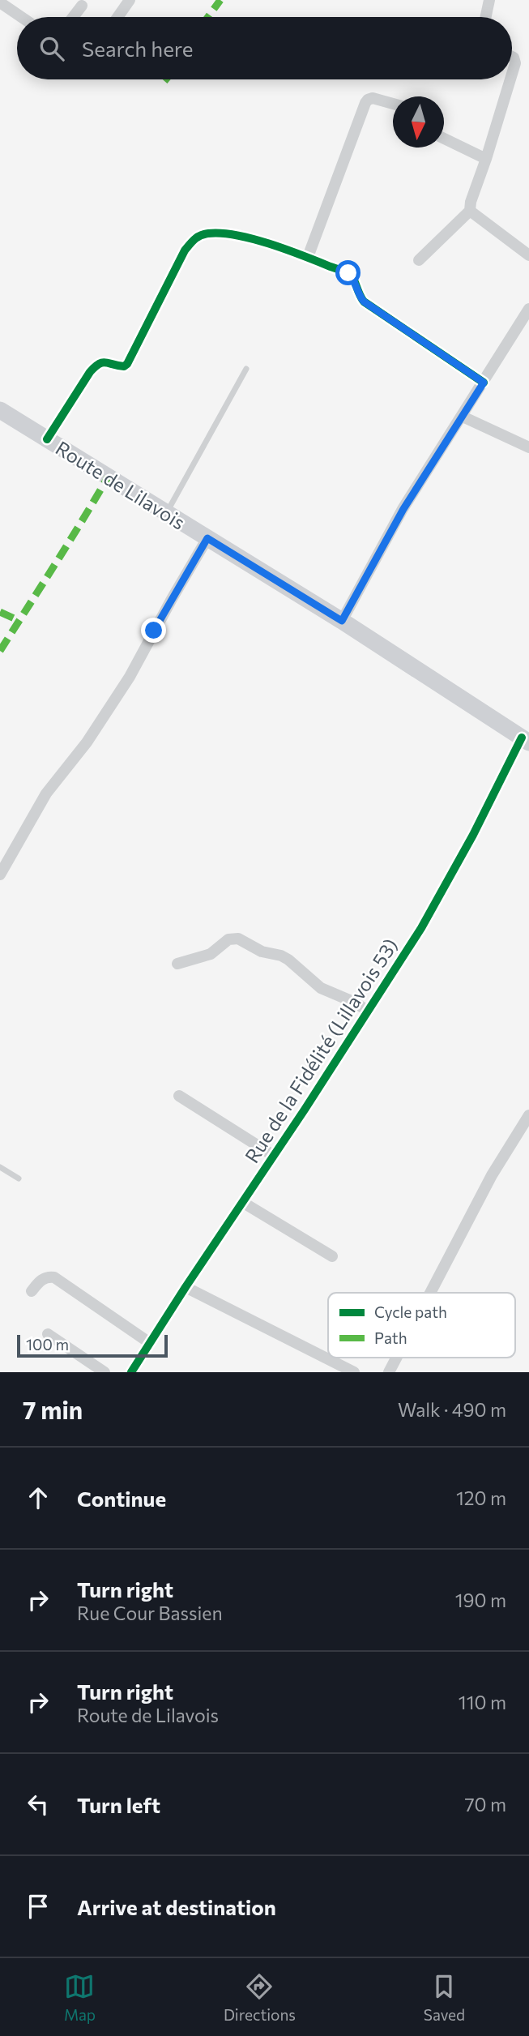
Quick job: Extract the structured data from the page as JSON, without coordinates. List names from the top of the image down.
{
  "streets": {
    "main road": ["Route de Lilavois"],
    "street": ["Rue de la Fidélité (Lillavois 53)"]
  },
  "crossings": [
    ["Route de Lilavois", "Rue de la Fidélité (Lillavois 53)"]
  ],
  "legend": ["Cycle path", "Path"],
  "scale_bar": "100 m",
  "north": "bottom",
  "page": {
    "search": "Search here",
    "scale": "100 m",
    "heading": ["7 min", "Walk · 490 m"],
    "list": [
      ["Continue", "120 m"],
      ["Turn right", "Rue Cour Bassien", "190 m"],
      ["Turn right", "Route de Lilavois", "110 m"],
      ["Turn left", "70 m"],
      "Arrive at destination"
    ],
    "nav": ["Map", "Directions", "Saved"]
  }
}
